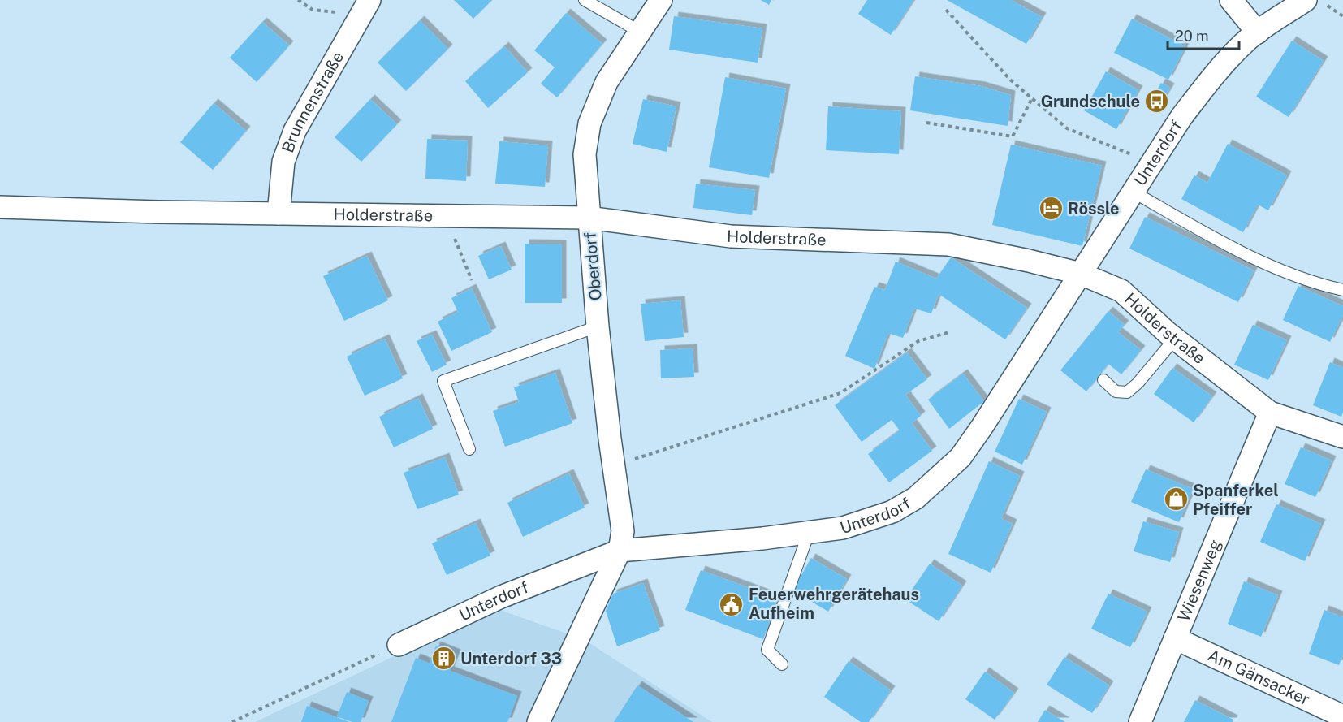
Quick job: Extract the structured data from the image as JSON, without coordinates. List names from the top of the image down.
{
  "streets": {
    "street": [
      "Brunnenstraße",
      "Unterdorf",
      "Holderstraße",
      "Oberdorf",
      "Wiesenweg",
      "Am Gänsacker"
    ]
  },
  "crossings": [
    ["Brunnenstraße", "Holderstraße"],
    ["Unterdorf", "Holderstraße"],
    ["Unterdorf", "Oberdorf"],
    ["Holderstraße", "Oberdorf"],
    ["Holderstraße", "Wiesenweg"],
    ["Wiesenweg", "Am Gänsacker"]
  ],
  "places": {
    "bus stop": ["Grundschule"],
    "hotel": ["Rössle"],
    "shop": ["Spanferkel Pfeiffer"],
    "public building": ["Feuerwehrgerätehaus Aufheim"],
    "building": ["Unterdorf 33"]
  },
  "scale_bar": "20 m"
}
